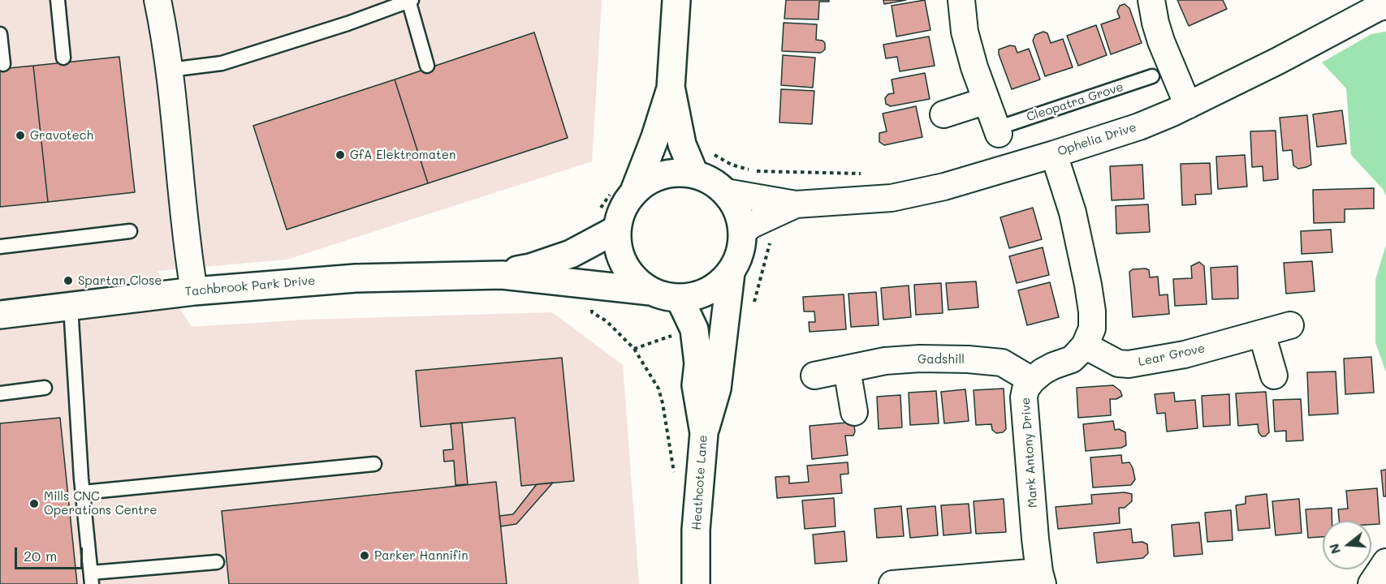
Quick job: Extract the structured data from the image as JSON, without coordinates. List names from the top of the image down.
{
  "streets": {
    "street": [
      "Cleopatra Grove",
      "Ophelia Drive",
      "Tachbrook Park Drive",
      "Lear Grove",
      "Gadshill",
      "Mark Antony Drive",
      "Heathcote Lane"
    ]
  },
  "crossings": [
    ["Ophelia Drive", "Tachbrook Park Drive"],
    ["Ophelia Drive", "Heathcote Lane"],
    ["Tachbrook Park Drive", "Heathcote Lane"],
    ["Lear Grove", "Mark Antony Drive"],
    ["Gadshill", "Mark Antony Drive"]
  ],
  "places": [
    "Gravotech",
    "GfA Elektromaten",
    "Spartan Close",
    "Mills CNC Operations Centre",
    "Parker Hannifin"
  ],
  "scale_bar": "20 m",
  "north": "left"
}
